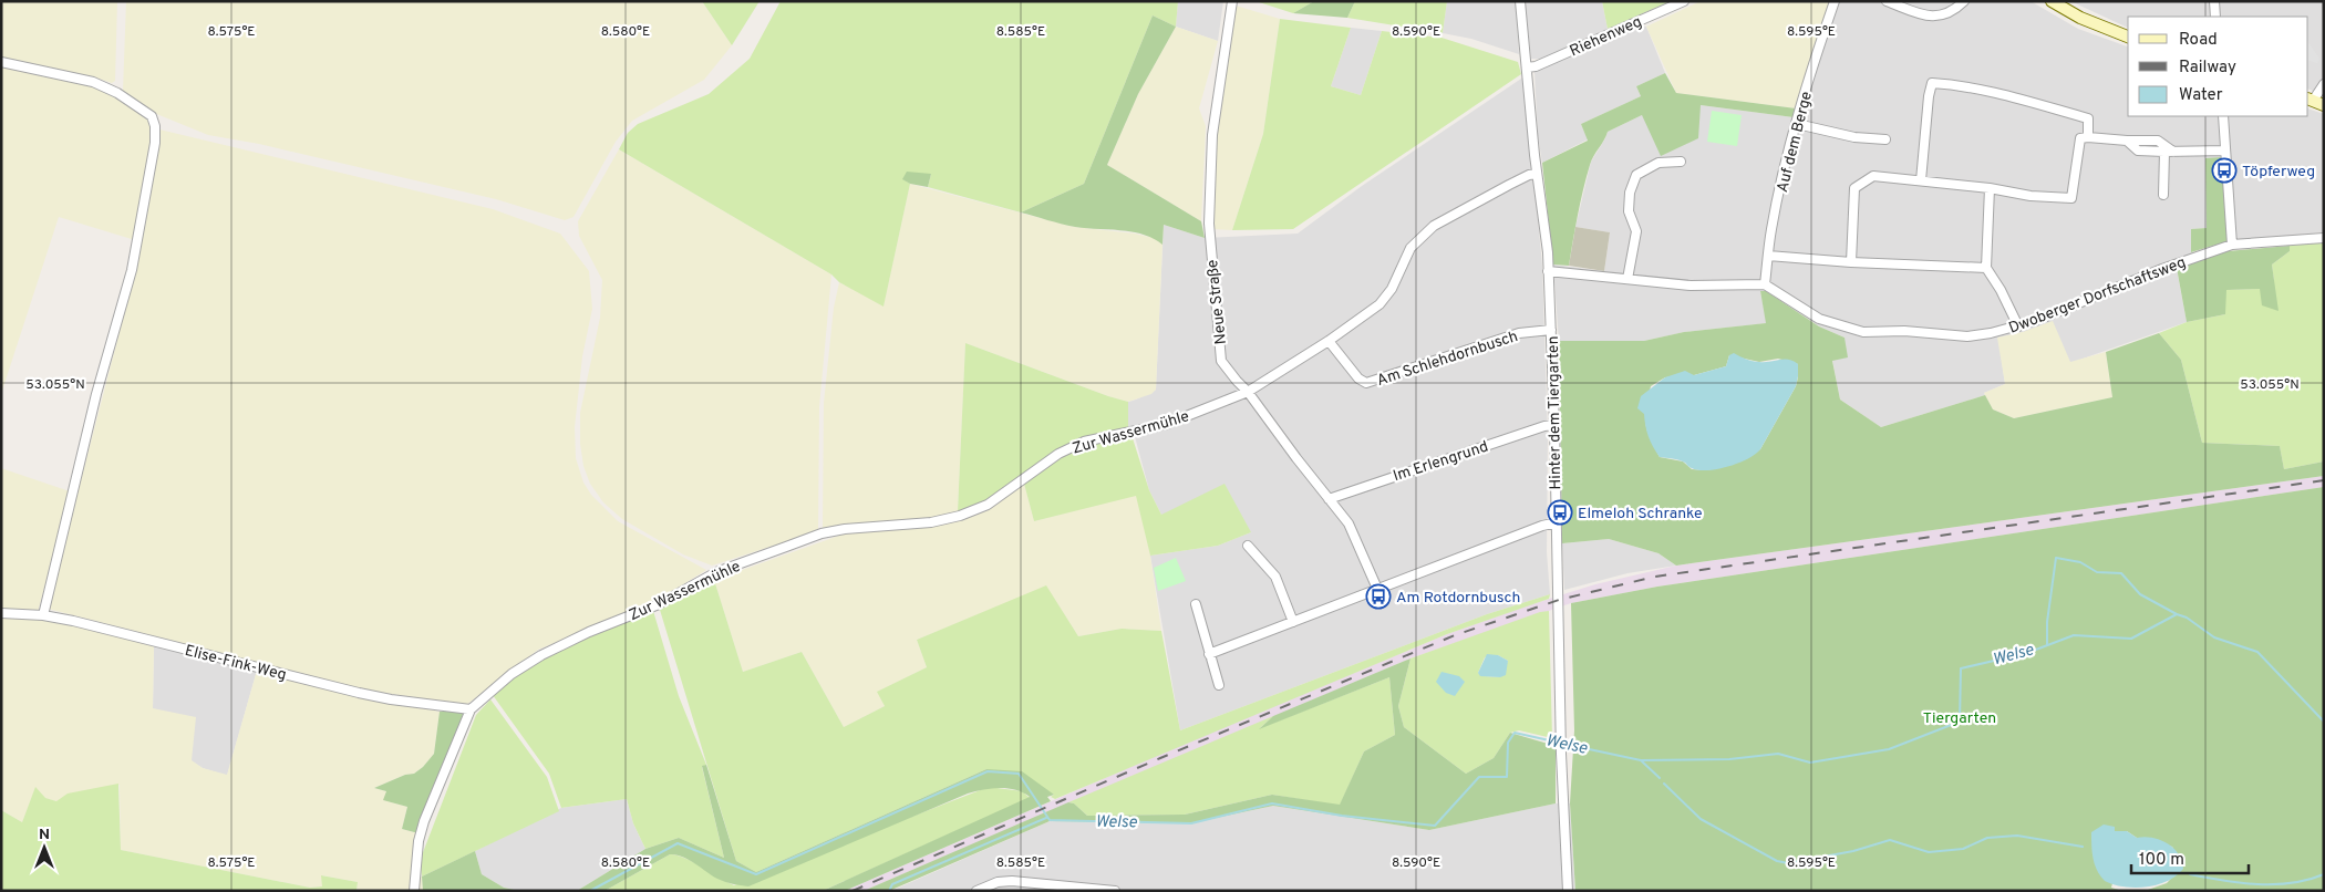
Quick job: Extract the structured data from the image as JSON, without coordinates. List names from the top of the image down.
{
  "streets": {
    "street": [
      "Riehenweg",
      "Auf dem Berge",
      "Dwoberger Dorfschaftsweg",
      "Neue Straße",
      "Am Schlehdornbusch",
      "Hinter dem Tiergarten",
      "Zur Wassermühle",
      "Im Erlengrund",
      "Elise-Fink-Weg"
    ]
  },
  "crossings": [
    ["Riehenweg", "Hinter dem Tiergarten"],
    ["Auf dem Berge", "Dwoberger Dorfschaftsweg"],
    ["Neue Straße", "Zur Wassermühle"],
    ["Neue Straße", "Im Erlengrund"],
    ["Am Schlehdornbusch", "Hinter dem Tiergarten"],
    ["Am Schlehdornbusch", "Zur Wassermühle"],
    ["Hinter dem Tiergarten", "Zur Wassermühle"],
    ["Hinter dem Tiergarten", "Im Erlengrund"],
    ["Zur Wassermühle", "Elise-Fink-Weg"]
  ],
  "water": ["Welse"],
  "parks": ["Tiergarten"],
  "places": {
    "bus stop": ["Töpferweg", "Elmeloh Schranke", "Am Rotdornbusch"]
  },
  "legend": ["Road", "Railway", "Water"],
  "scale_bar": "100 m",
  "north": "top",
  "coordinates": [
    "8.575°E",
    "8.580°E",
    "8.585°E",
    "8.590°E",
    "8.595°E",
    "53.055°N"
  ]
}
